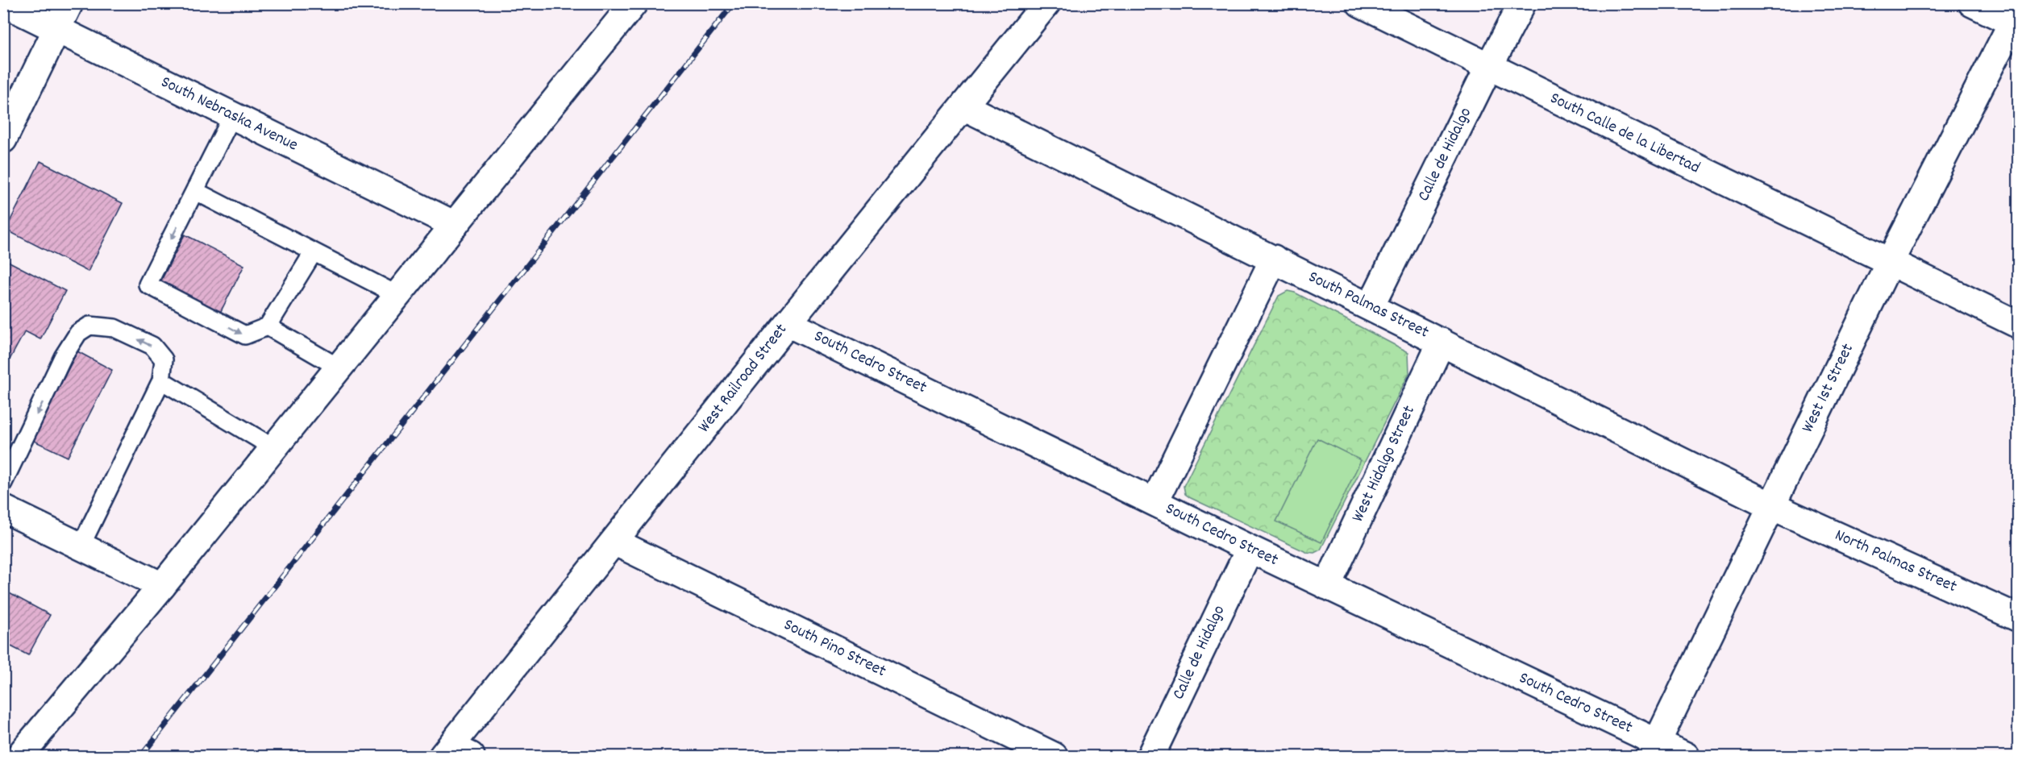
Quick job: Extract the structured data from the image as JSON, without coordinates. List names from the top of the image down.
{
  "streets": {
    "street": [
      "South Nebraska Avenue",
      "South Calle de la Libertad",
      "Calle de Hidalgo",
      "South Palmas Street",
      "South Cedro Street",
      "West Railroad Street",
      "West 1st Street",
      "West Hidalgo Street",
      "North Palmas Street",
      "South Pino Street"
    ]
  },
  "crossings": [
    ["South Calle de la Libertad", "Calle de Hidalgo"],
    ["South Calle de la Libertad", "West 1st Street"],
    ["Calle de Hidalgo", "South Palmas Street"],
    ["Calle de Hidalgo", "South Cedro Street"],
    ["South Palmas Street", "West Railroad Street"],
    ["South Palmas Street", "West 1st Street"],
    ["South Palmas Street", "West Hidalgo Street"],
    ["South Palmas Street", "North Palmas Street"],
    ["South Cedro Street", "West Railroad Street"],
    ["South Cedro Street", "West 1st Street"],
    ["South Cedro Street", "West Hidalgo Street"],
    ["West Railroad Street", "South Pino Street"],
    ["West 1st Street", "North Palmas Street"]
  ]
}
